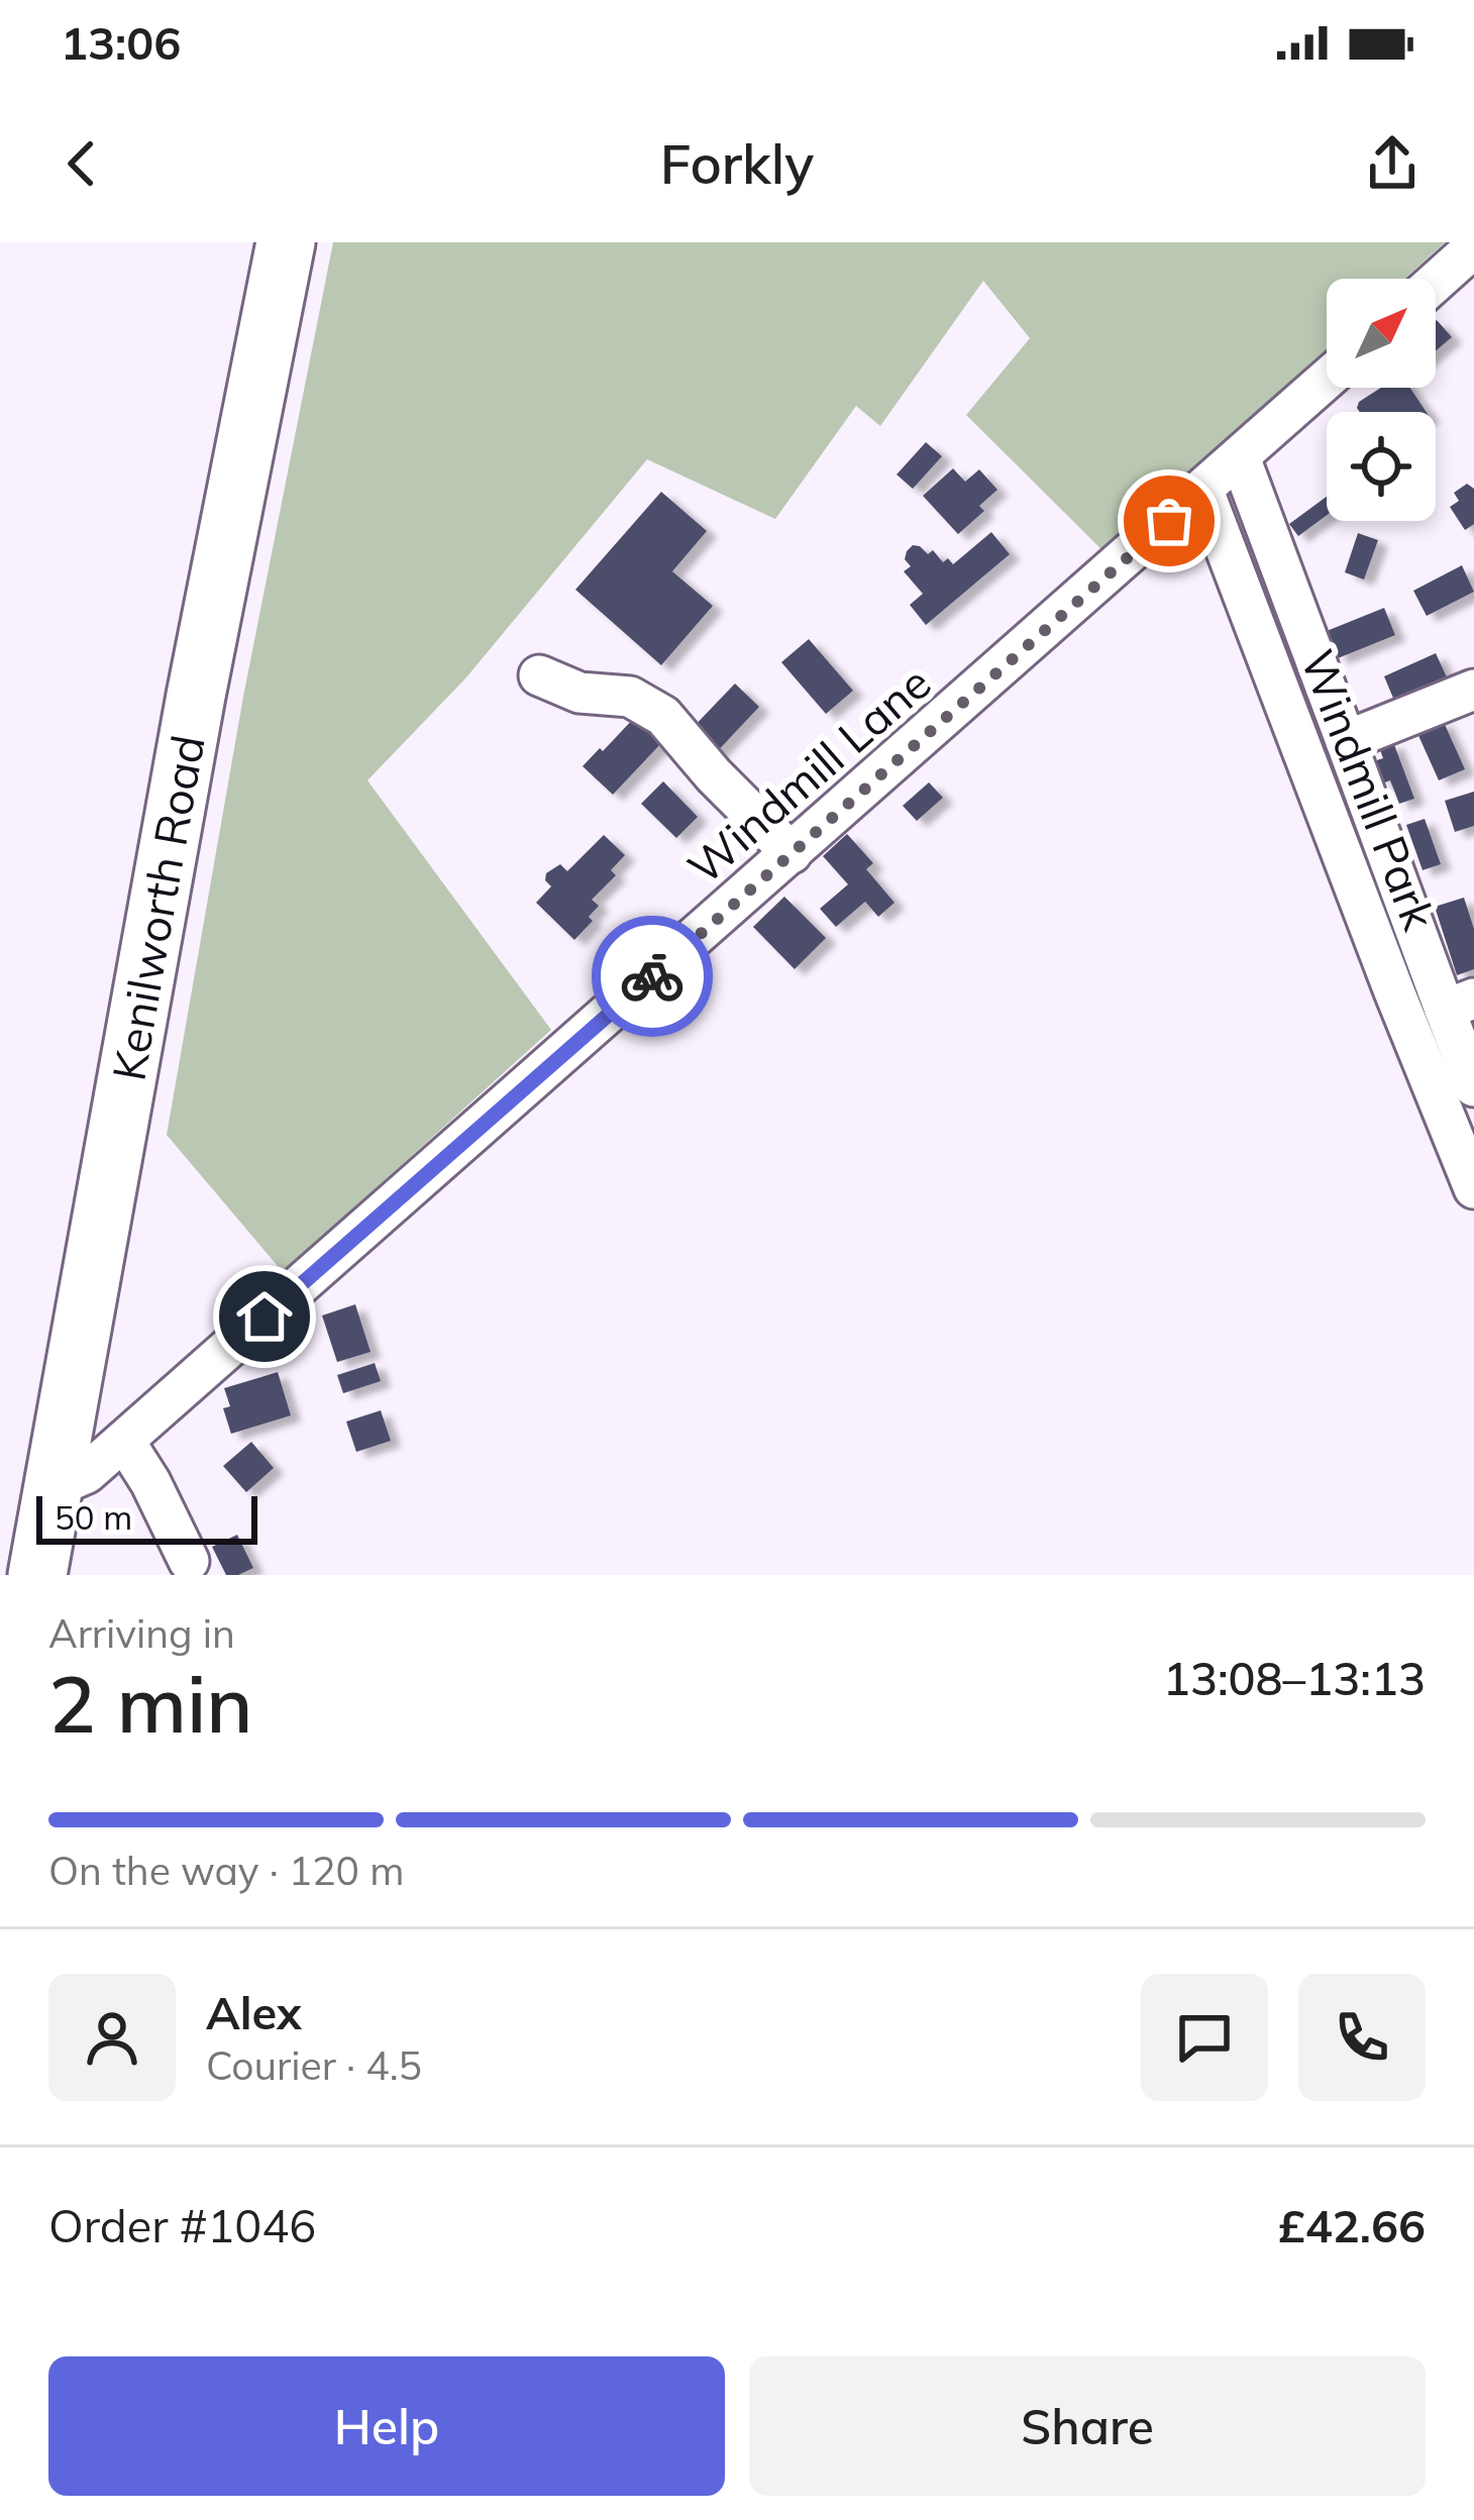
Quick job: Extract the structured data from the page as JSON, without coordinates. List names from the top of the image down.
{
  "streets": {
    "highway": ["Kenilworth Road"],
    "street": ["Windmill Lane", "Windmill Park"]
  },
  "crossings": [
    ["Windmill Lane", "Windmill Park"],
    ["Windmill Lane", "Kenilworth Road"]
  ],
  "scale_bar": "50 m",
  "north": "top right",
  "page": {
    "status": "13:06",
    "header": "Forkly",
    "scale": "50 m",
    "heading": ["2 min", "Arriving in", "13:08–13:13"],
    "panel": [
      "Alex",
      "Courier · 4.5",
      "Order #1046",
      "£42.66"
    ],
    "bar": "On the way · 120 m",
    "buttons": ["Help", "Share"]
  }
}
